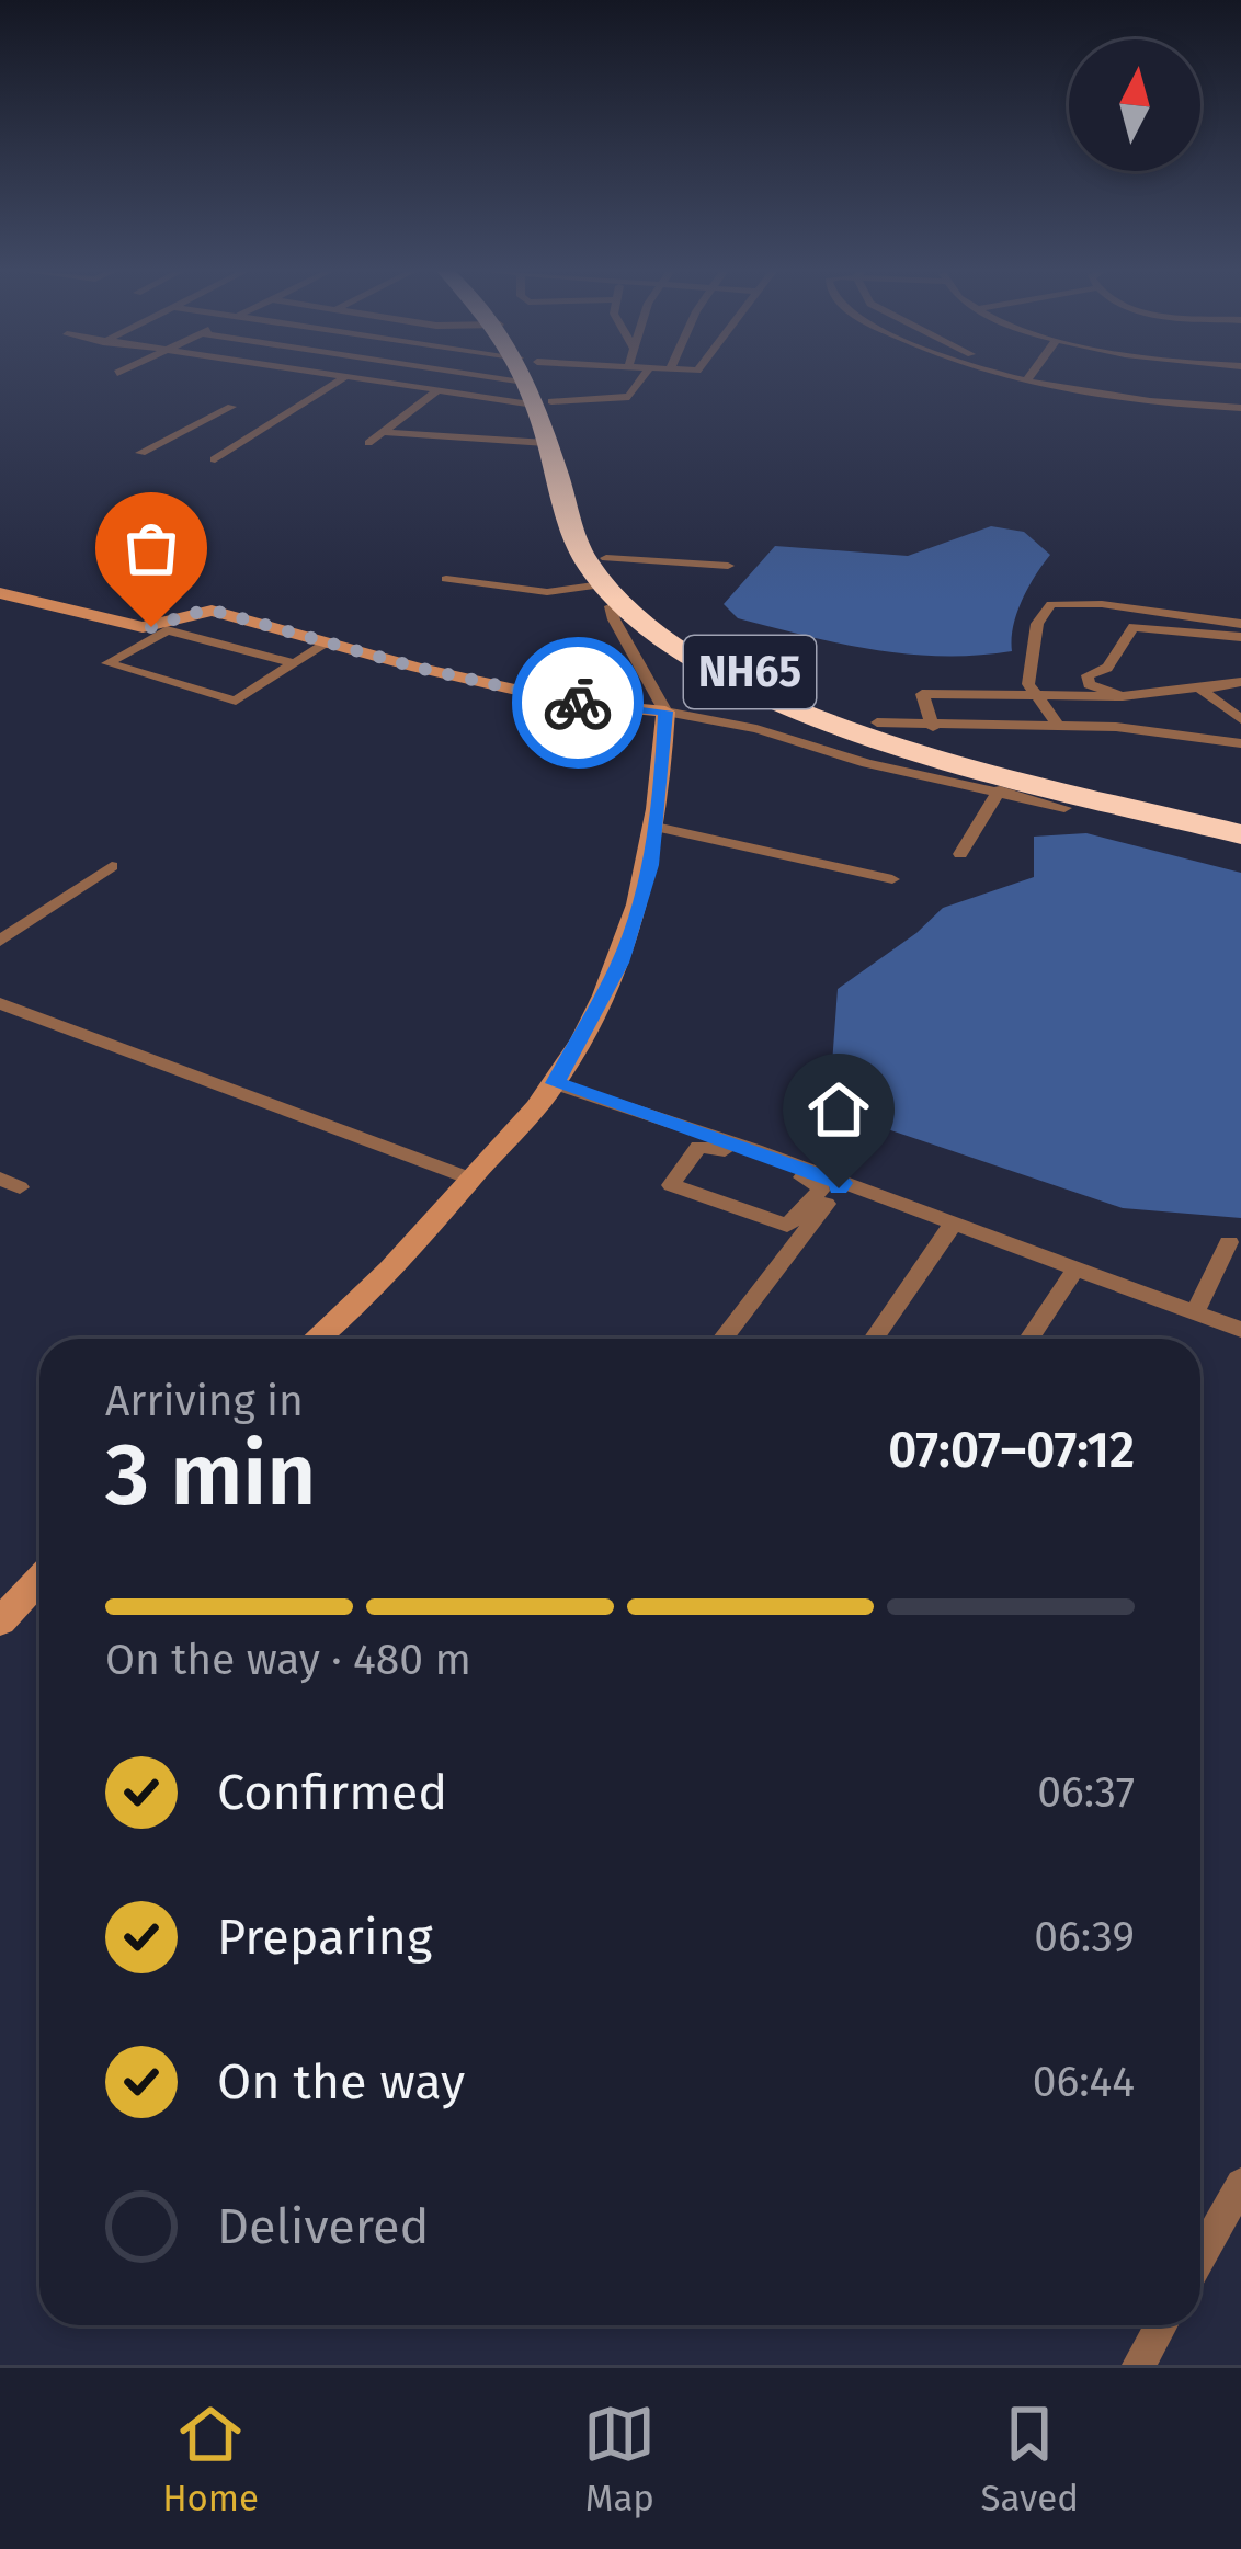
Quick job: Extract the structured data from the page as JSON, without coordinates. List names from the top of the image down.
{
  "streets": {
    "highway": ["NH65"]
  },
  "north": "top",
  "page": {
    "heading": ["3 min", "Arriving in", "07:07–07:12"],
    "bar": "On the way · 480 m",
    "list": [
      ["Confirmed", "06:37"],
      ["Preparing", "06:39"],
      ["On the way", "06:44"],
      "Delivered"
    ],
    "tabs": ["Home", "Map", "Saved"]
  }
}
